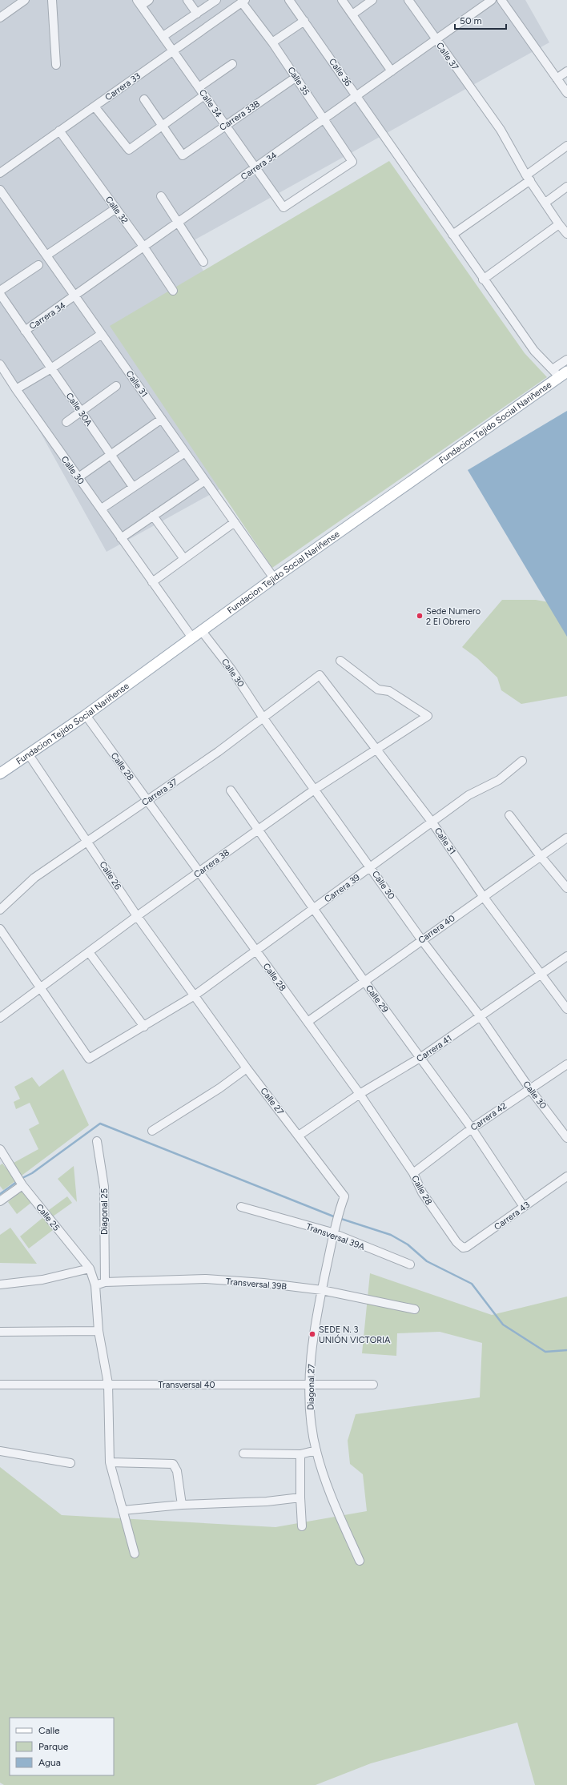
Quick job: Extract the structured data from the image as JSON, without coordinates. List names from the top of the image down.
{
  "streets": {
    "main road": ["Fundacion Tejido Social Nariñense"],
    "street": [
      "Calle 37",
      "Calle 36",
      "Calle 35",
      "Carrera 33",
      "Calle 34",
      "Carrera 33B",
      "Carrera 34",
      "Calle 32",
      "Calle 31",
      "Calle 30A",
      "Calle 30",
      "Calle 28",
      "Carrera 37",
      "Carrera 38",
      "Calle 26",
      "Carrera 39",
      "Carrera 40",
      "Calle 29",
      "Carrera 41",
      "Calle 27",
      "Carrera 42",
      "Diagonal 25",
      "Carrera 43",
      "Calle 25",
      "Transversal 39A",
      "Transversal 39B",
      "Transversal 40",
      "Diagonal 27"
    ]
  },
  "crossings": [
    ["Calle 37", "Carrera 34"],
    ["Calle 36", "Carrera 34"],
    ["Calle 36", "Fundacion Tejido Social Nariñense"],
    ["Calle 35", "Carrera 33"],
    ["Calle 35", "Calle 34"],
    ["Calle 35", "Carrera 33B"],
    ["Calle 35", "Carrera 34"],
    ["Carrera 33", "Calle 34"],
    ["Carrera 33", "Calle 32"],
    ["Calle 34", "Carrera 33B"],
    ["Calle 34", "Carrera 34"],
    ["Carrera 34", "Calle 32"],
    ["Carrera 34", "Calle 31"],
    ["Carrera 34", "Calle 30A"],
    ["Calle 31", "Fundacion Tejido Social Nariñense"],
    ["Calle 31", "Carrera 37"],
    ["Calle 31", "Carrera 38"],
    ["Calle 31", "Carrera 39"],
    ["Calle 31", "Carrera 40"],
    ["Calle 31", "Carrera 41"],
    ["Fundacion Tejido Social Nariñense", "Calle 30"],
    ["Fundacion Tejido Social Nariñense", "Calle 28"],
    ["Fundacion Tejido Social Nariñense", "Calle 26"],
    ["Calle 30", "Carrera 37"],
    ["Calle 30", "Carrera 38"],
    ["Calle 30", "Carrera 39"],
    ["Calle 30", "Carrera 40"],
    ["Calle 30", "Carrera 41"],
    ["Calle 30", "Carrera 42"],
    ["Calle 28", "Carrera 37"],
    ["Calle 28", "Carrera 38"],
    ["Calle 28", "Carrera 39"],
    ["Calle 28", "Carrera 40"],
    ["Calle 28", "Carrera 41"],
    ["Calle 28", "Carrera 42"],
    ["Calle 28", "Carrera 43"],
    ["Carrera 37", "Calle 26"],
    ["Carrera 38", "Calle 26"],
    ["Carrera 38", "Carrera 39"],
    ["Carrera 38", "Calle 29"],
    ["Calle 26", "Carrera 39"],
    ["Calle 26", "Calle 27"],
    ["Carrera 39", "Calle 29"],
    ["Carrera 39", "Calle 27"],
    ["Carrera 40", "Calle 29"],
    ["Calle 29", "Carrera 41"],
    ["Calle 29", "Carrera 42"],
    ["Calle 29", "Carrera 43"],
    ["Carrera 41", "Calle 27"],
    ["Calle 27", "Diagonal 27"],
    ["Diagonal 25", "Transversal 39B"],
    ["Calle 25", "Transversal 39B"],
    ["Transversal 39A", "Diagonal 27"],
    ["Transversal 39B", "Diagonal 27"],
    ["Transversal 40", "Diagonal 27"]
  ],
  "places": ["Sede Numero 2 El Obrero", "SEDE N. 3 UNIÓN VICTORIA"],
  "legend": ["Calle", "Parque", "Agua"],
  "scale_bar": "50 m"
}
